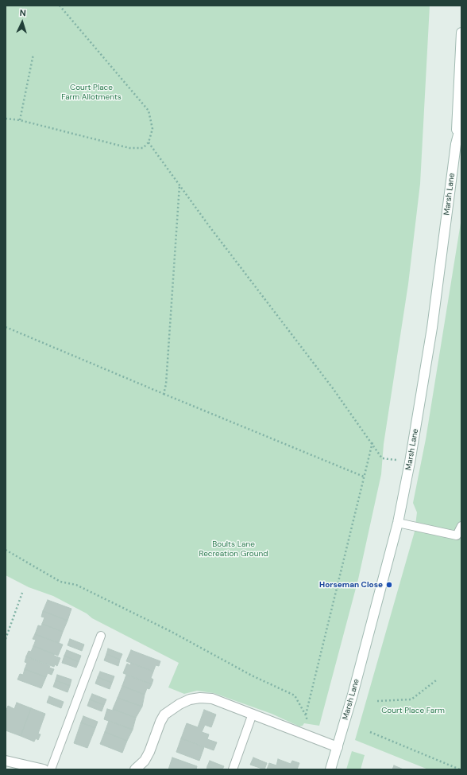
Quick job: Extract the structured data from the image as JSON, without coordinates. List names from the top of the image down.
{
  "streets": {
    "main road": ["Marsh Lane"]
  },
  "parks": ["Court Place Farm Allotments", "Boults Lane Recreation Ground", "Court Place Farm"],
  "places": ["Horseman Close"],
  "north": "top"
}
